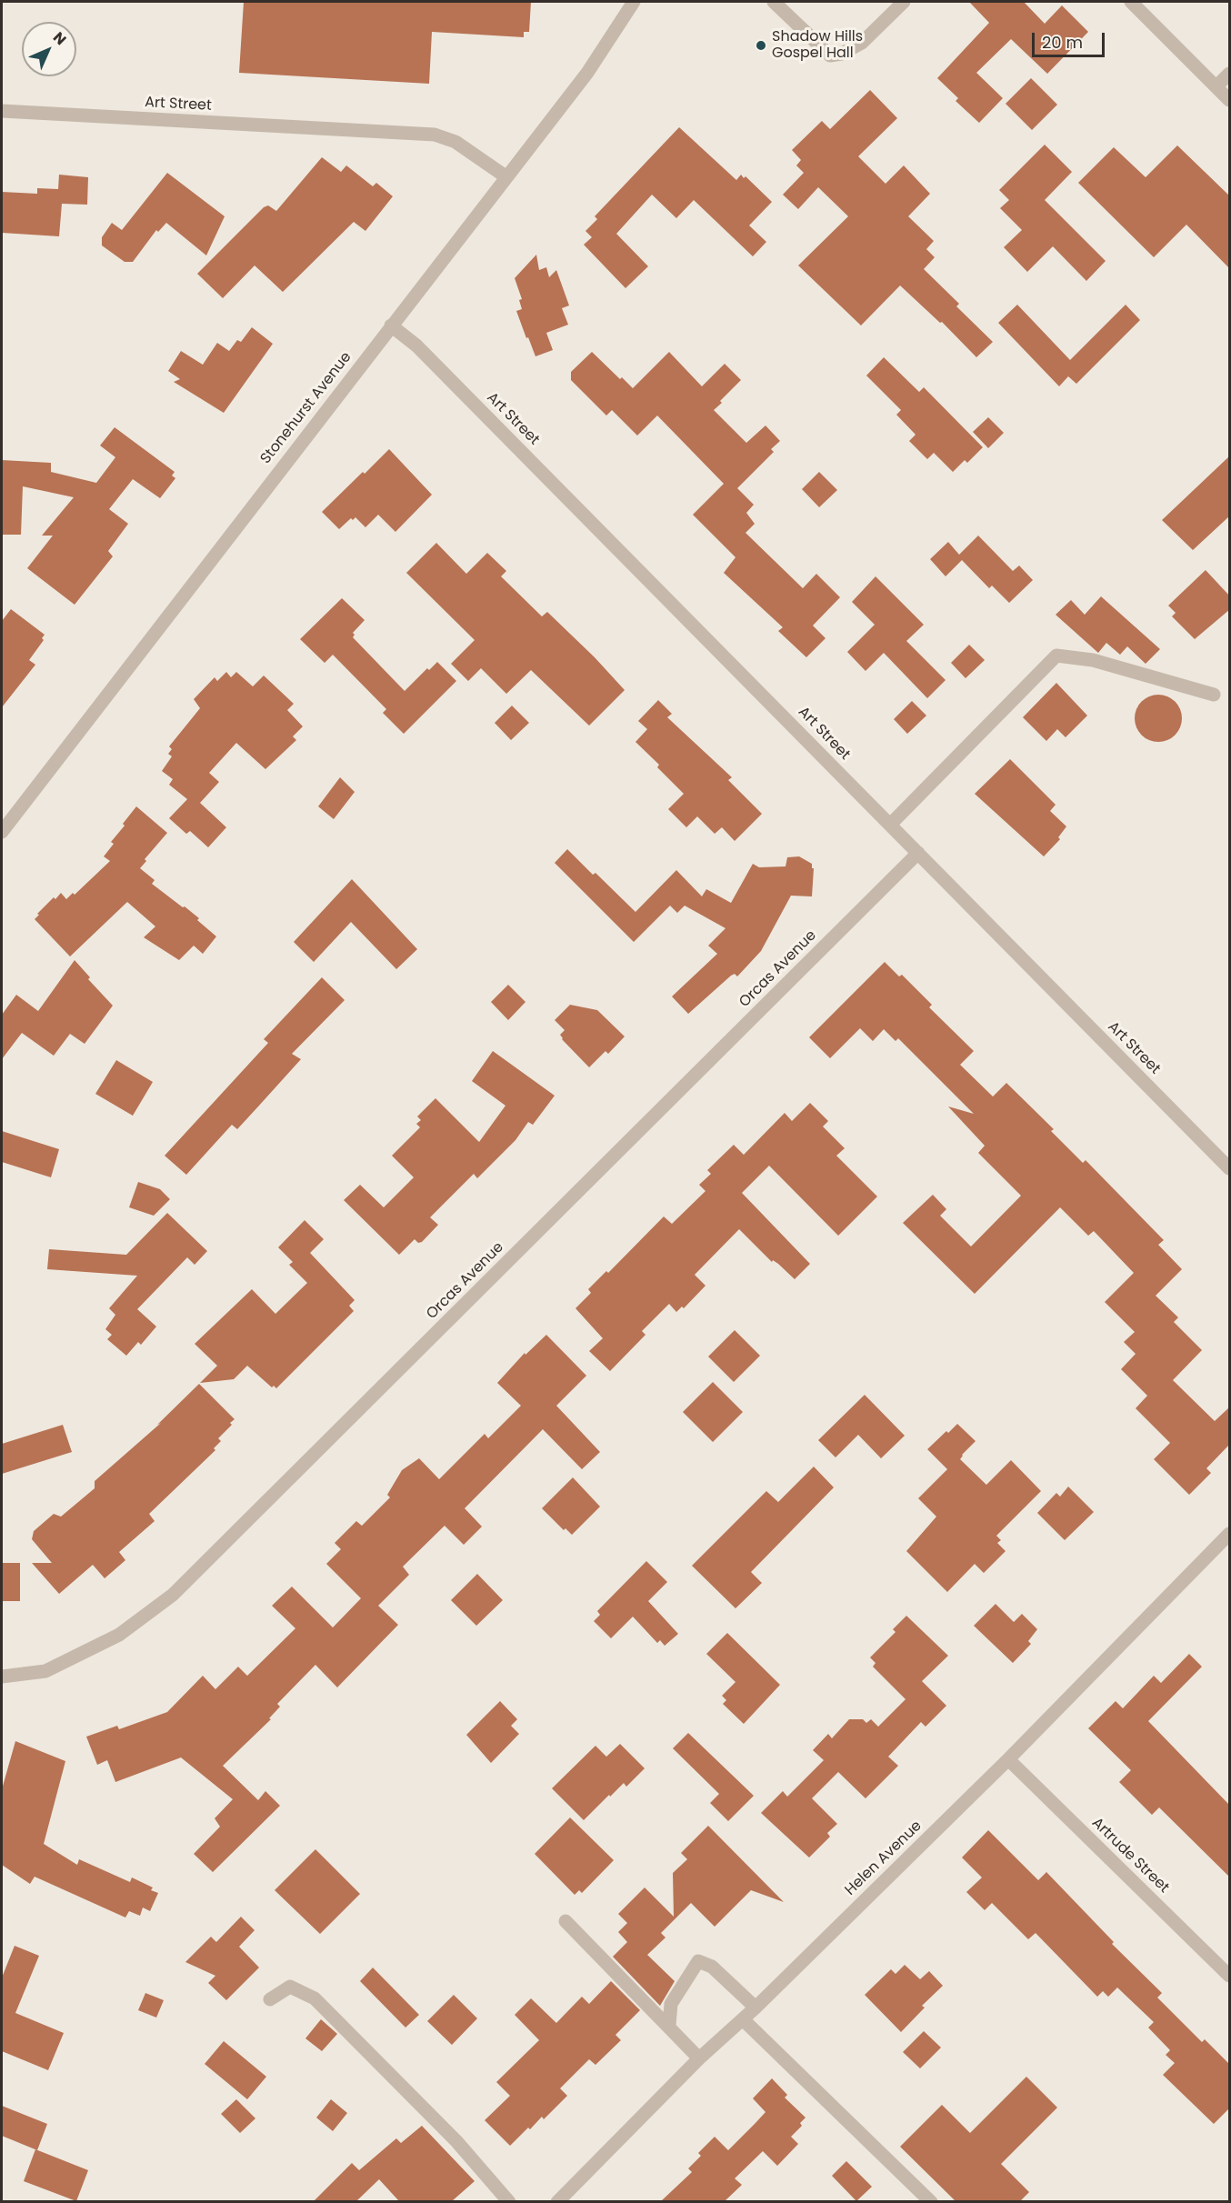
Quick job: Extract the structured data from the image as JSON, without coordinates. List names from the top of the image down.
{
  "streets": {
    "street": [
      "Art Street",
      "Stonehurst Avenue",
      "Orcas Avenue",
      "Artrude Street",
      "Helen Avenue"
    ]
  },
  "crossings": [
    ["Art Street", "Stonehurst Avenue"],
    ["Art Street", "Orcas Avenue"],
    ["Artrude Street", "Helen Avenue"]
  ],
  "places": ["Shadow Hills Gospel Hall"],
  "scale_bar": "20 m",
  "north": "top right"
}
